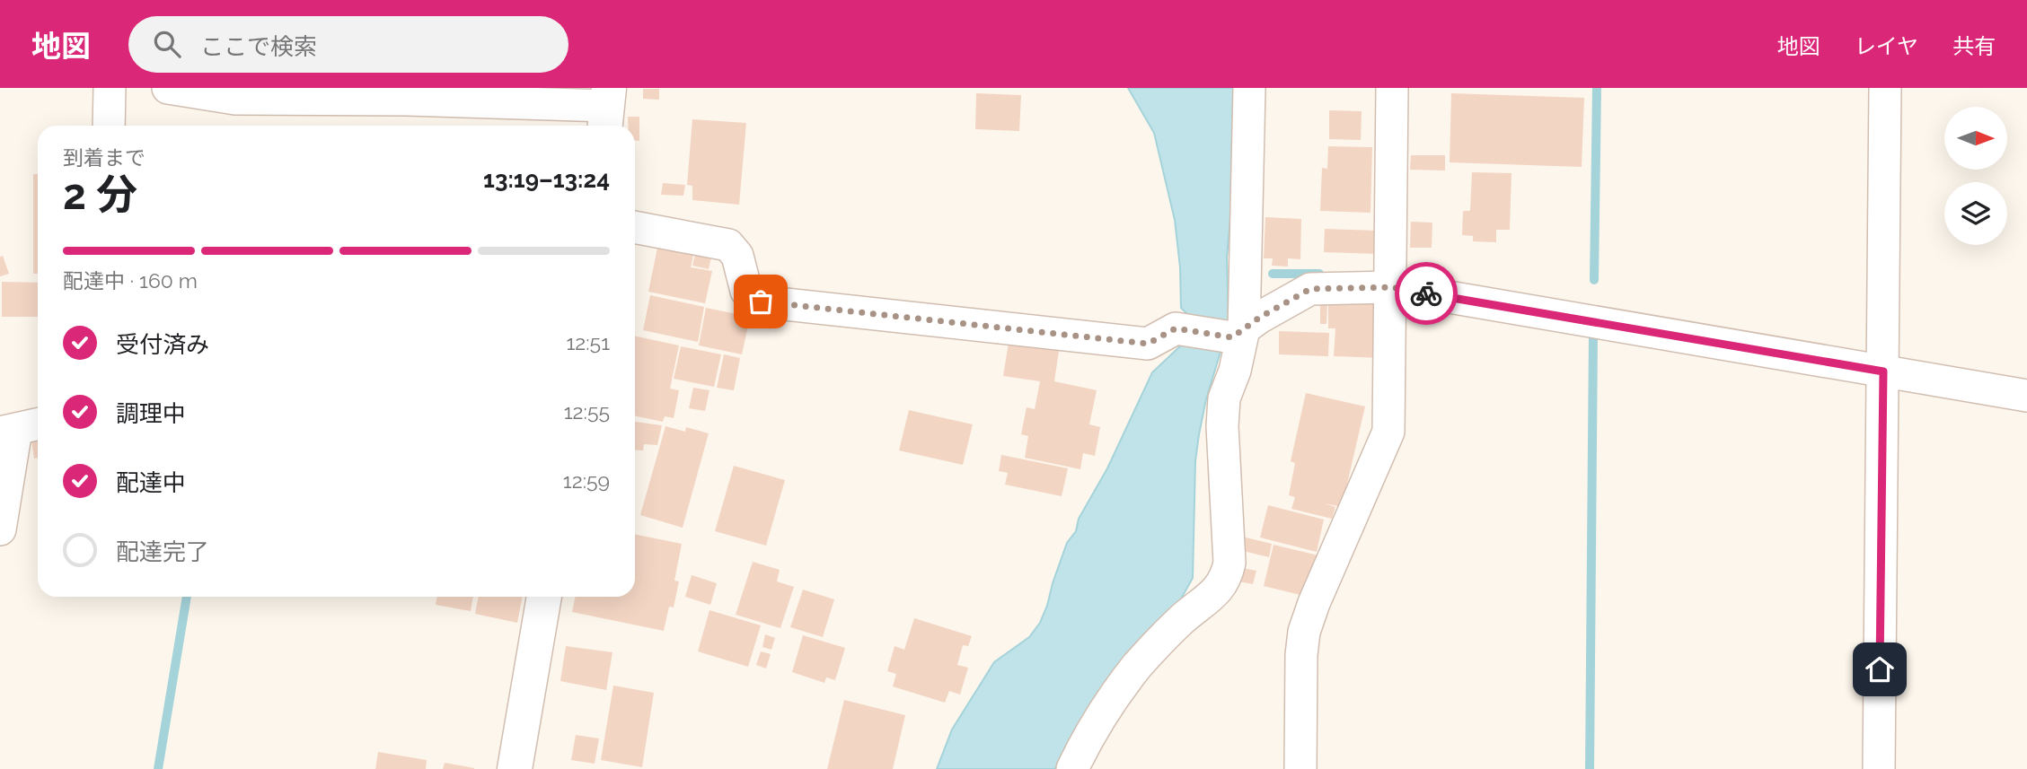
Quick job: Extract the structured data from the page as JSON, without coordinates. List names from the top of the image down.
{
  "north": "right",
  "page": {
    "header": "地図",
    "search": "ここで検索",
    "nav": ["地図", "レイヤ", "共有"],
    "heading": ["2 分", "到着まで", "13:19–13:24"],
    "bar": "配達中 · 160 m",
    "list": [
      ["受付済み", "12:51"],
      ["調理中", "12:55"],
      ["配達中", "12:59"],
      "配達完了"
    ]
  }
}
